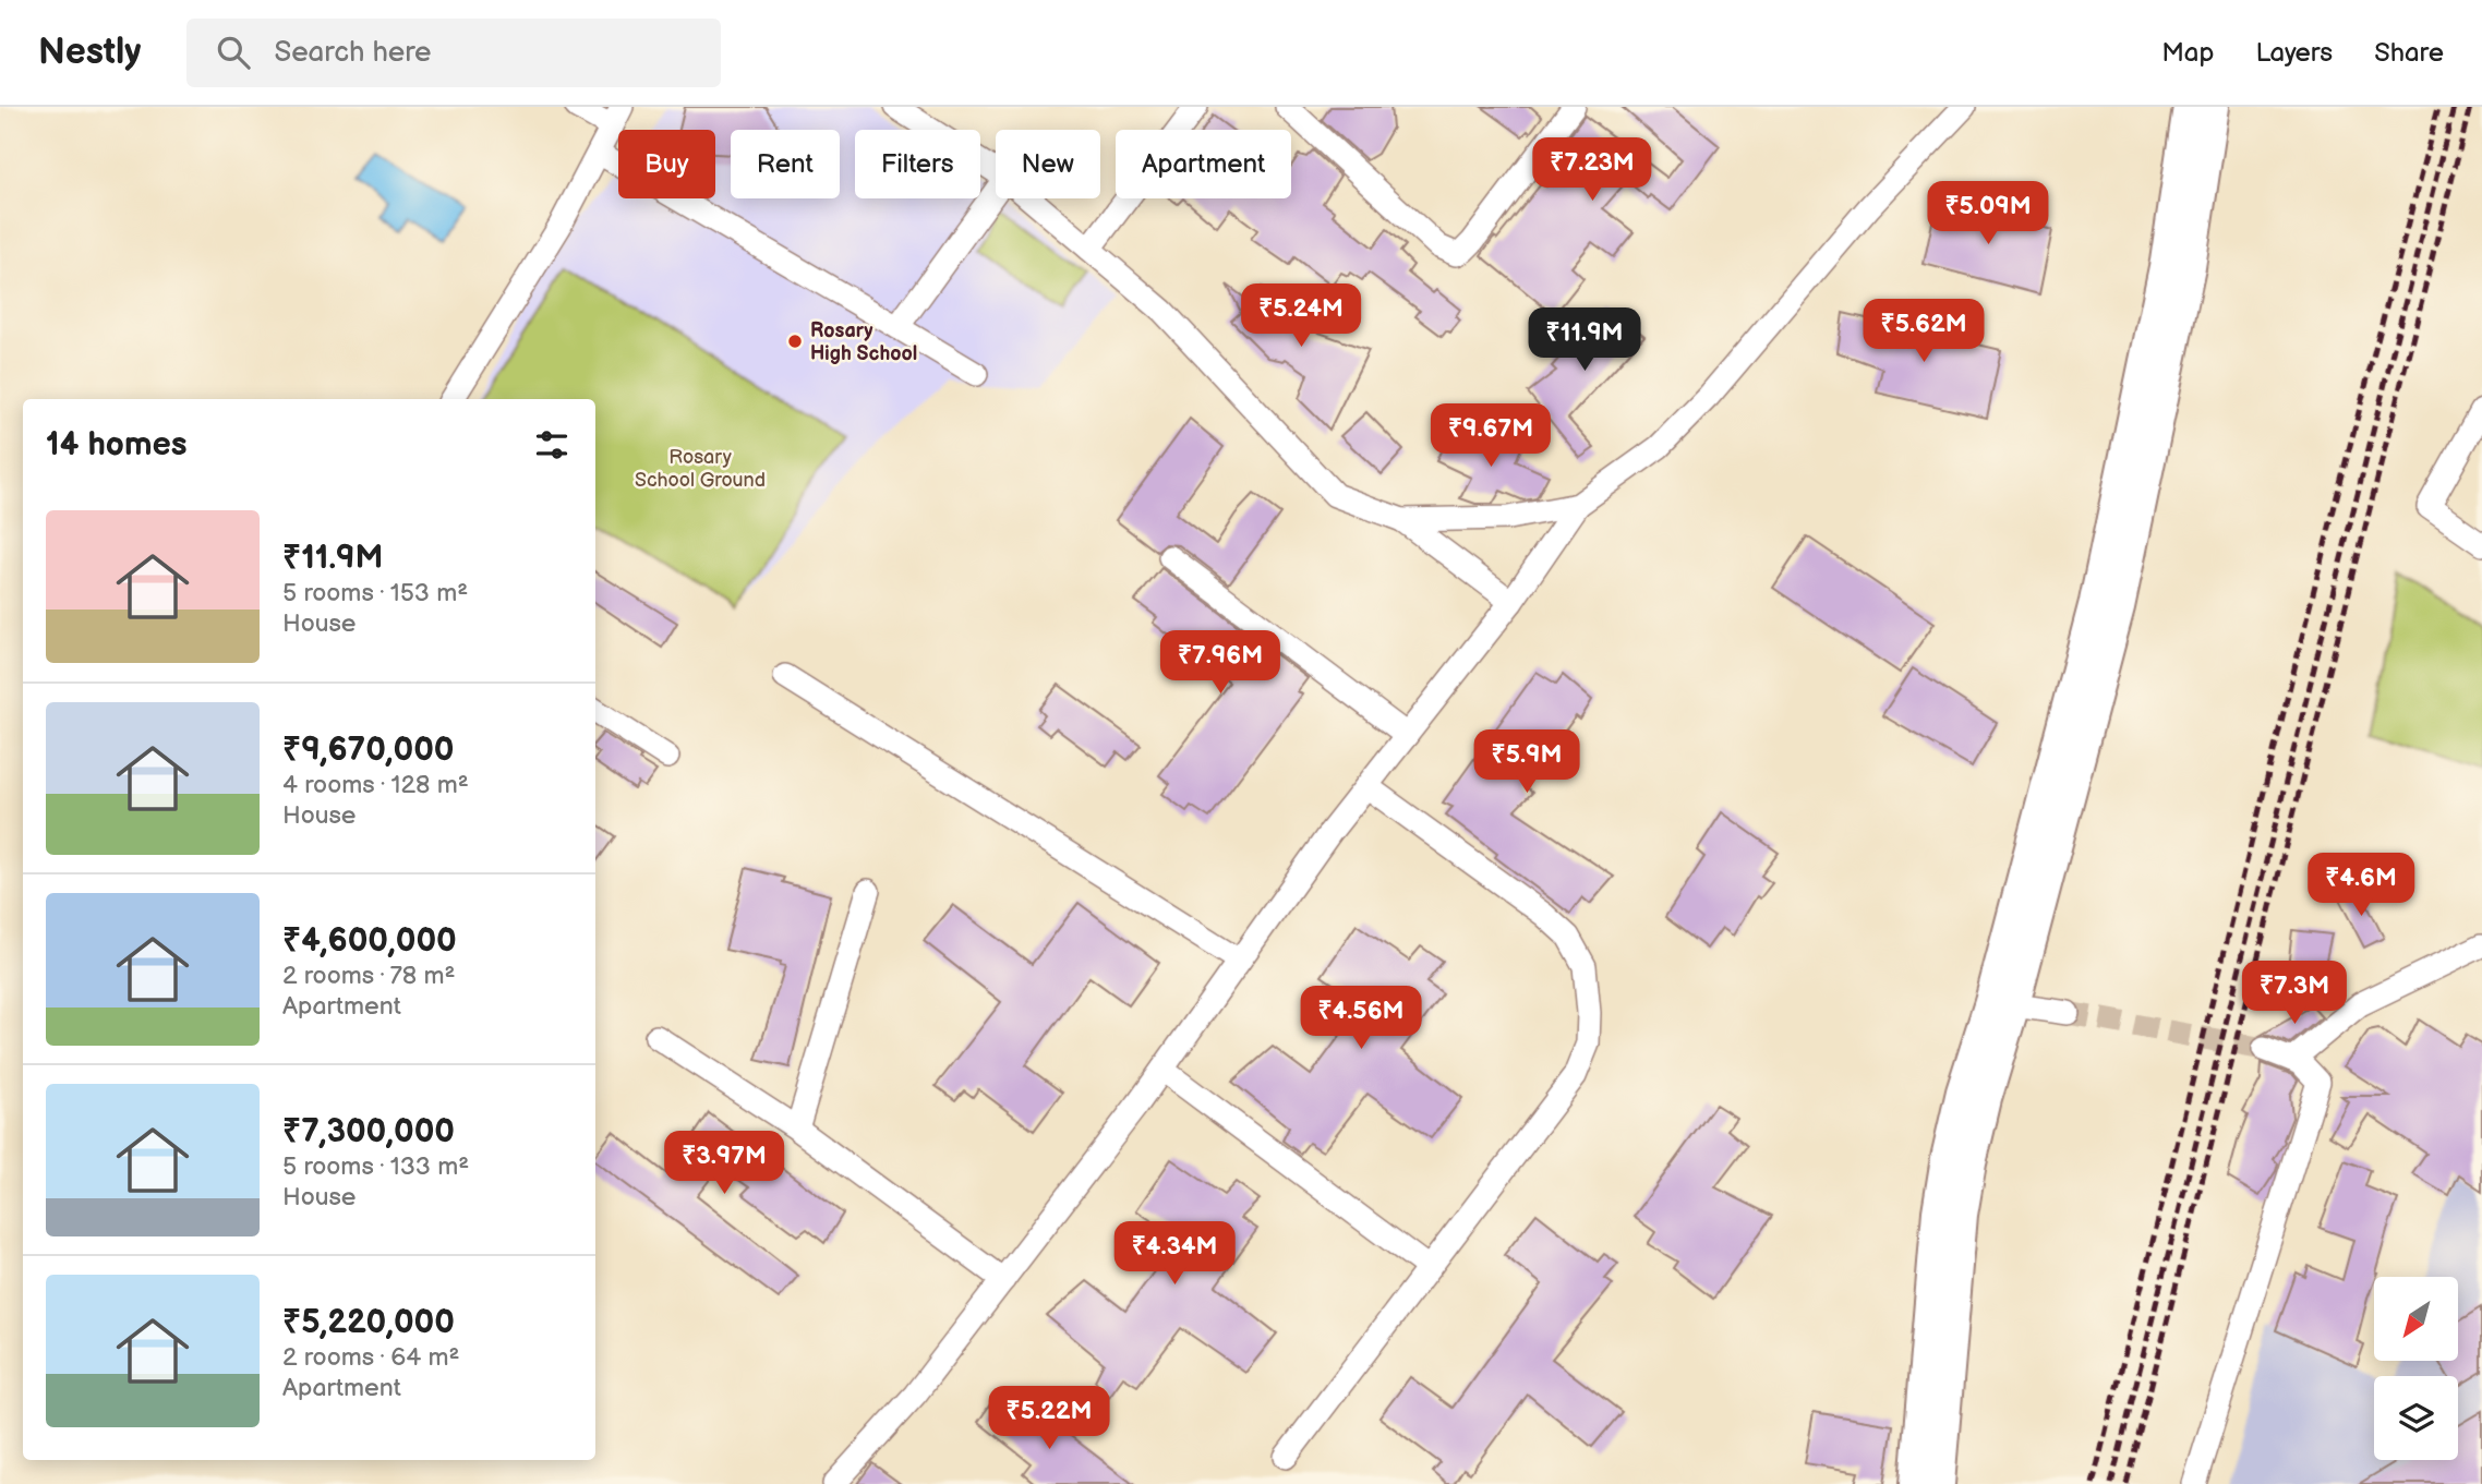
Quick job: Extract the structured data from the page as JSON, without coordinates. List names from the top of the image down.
{
  "parks": ["Rosary School Ground"],
  "places": ["Rosary High School"],
  "north": "bottom left",
  "page": {
    "header": "Nestly",
    "search": "Search here",
    "nav": ["Map", "Layers", "Share"],
    "chip": [
      "Buy",
      "Rent",
      "Filters",
      "New",
      "Apartment"
    ],
    "price": [
      "₹7.23M",
      "₹5.09M",
      "₹5.24M",
      "₹5.62M",
      "₹11.9M",
      "₹9.67M",
      "₹7.96M",
      "₹5.9M",
      "₹4.6M",
      "₹7.3M",
      "₹4.56M",
      "₹3.97M",
      "₹4.34M",
      "₹5.22M"
    ],
    "heading": "14 homes",
    "list": [
      {
        "name": "₹11.9M",
        "note": "5 rooms · 153 m² · House"
      },
      {
        "name": "₹9,670,000",
        "note": "4 rooms · 128 m² · House"
      },
      {
        "name": "₹4,600,000",
        "note": "2 rooms · 78 m² · Apartment"
      },
      {
        "name": "₹7,300,000",
        "note": "5 rooms · 133 m² · House"
      },
      {
        "name": "₹5,220,000",
        "note": "2 rooms · 64 m² · Apartment"
      }
    ]
  }
}
